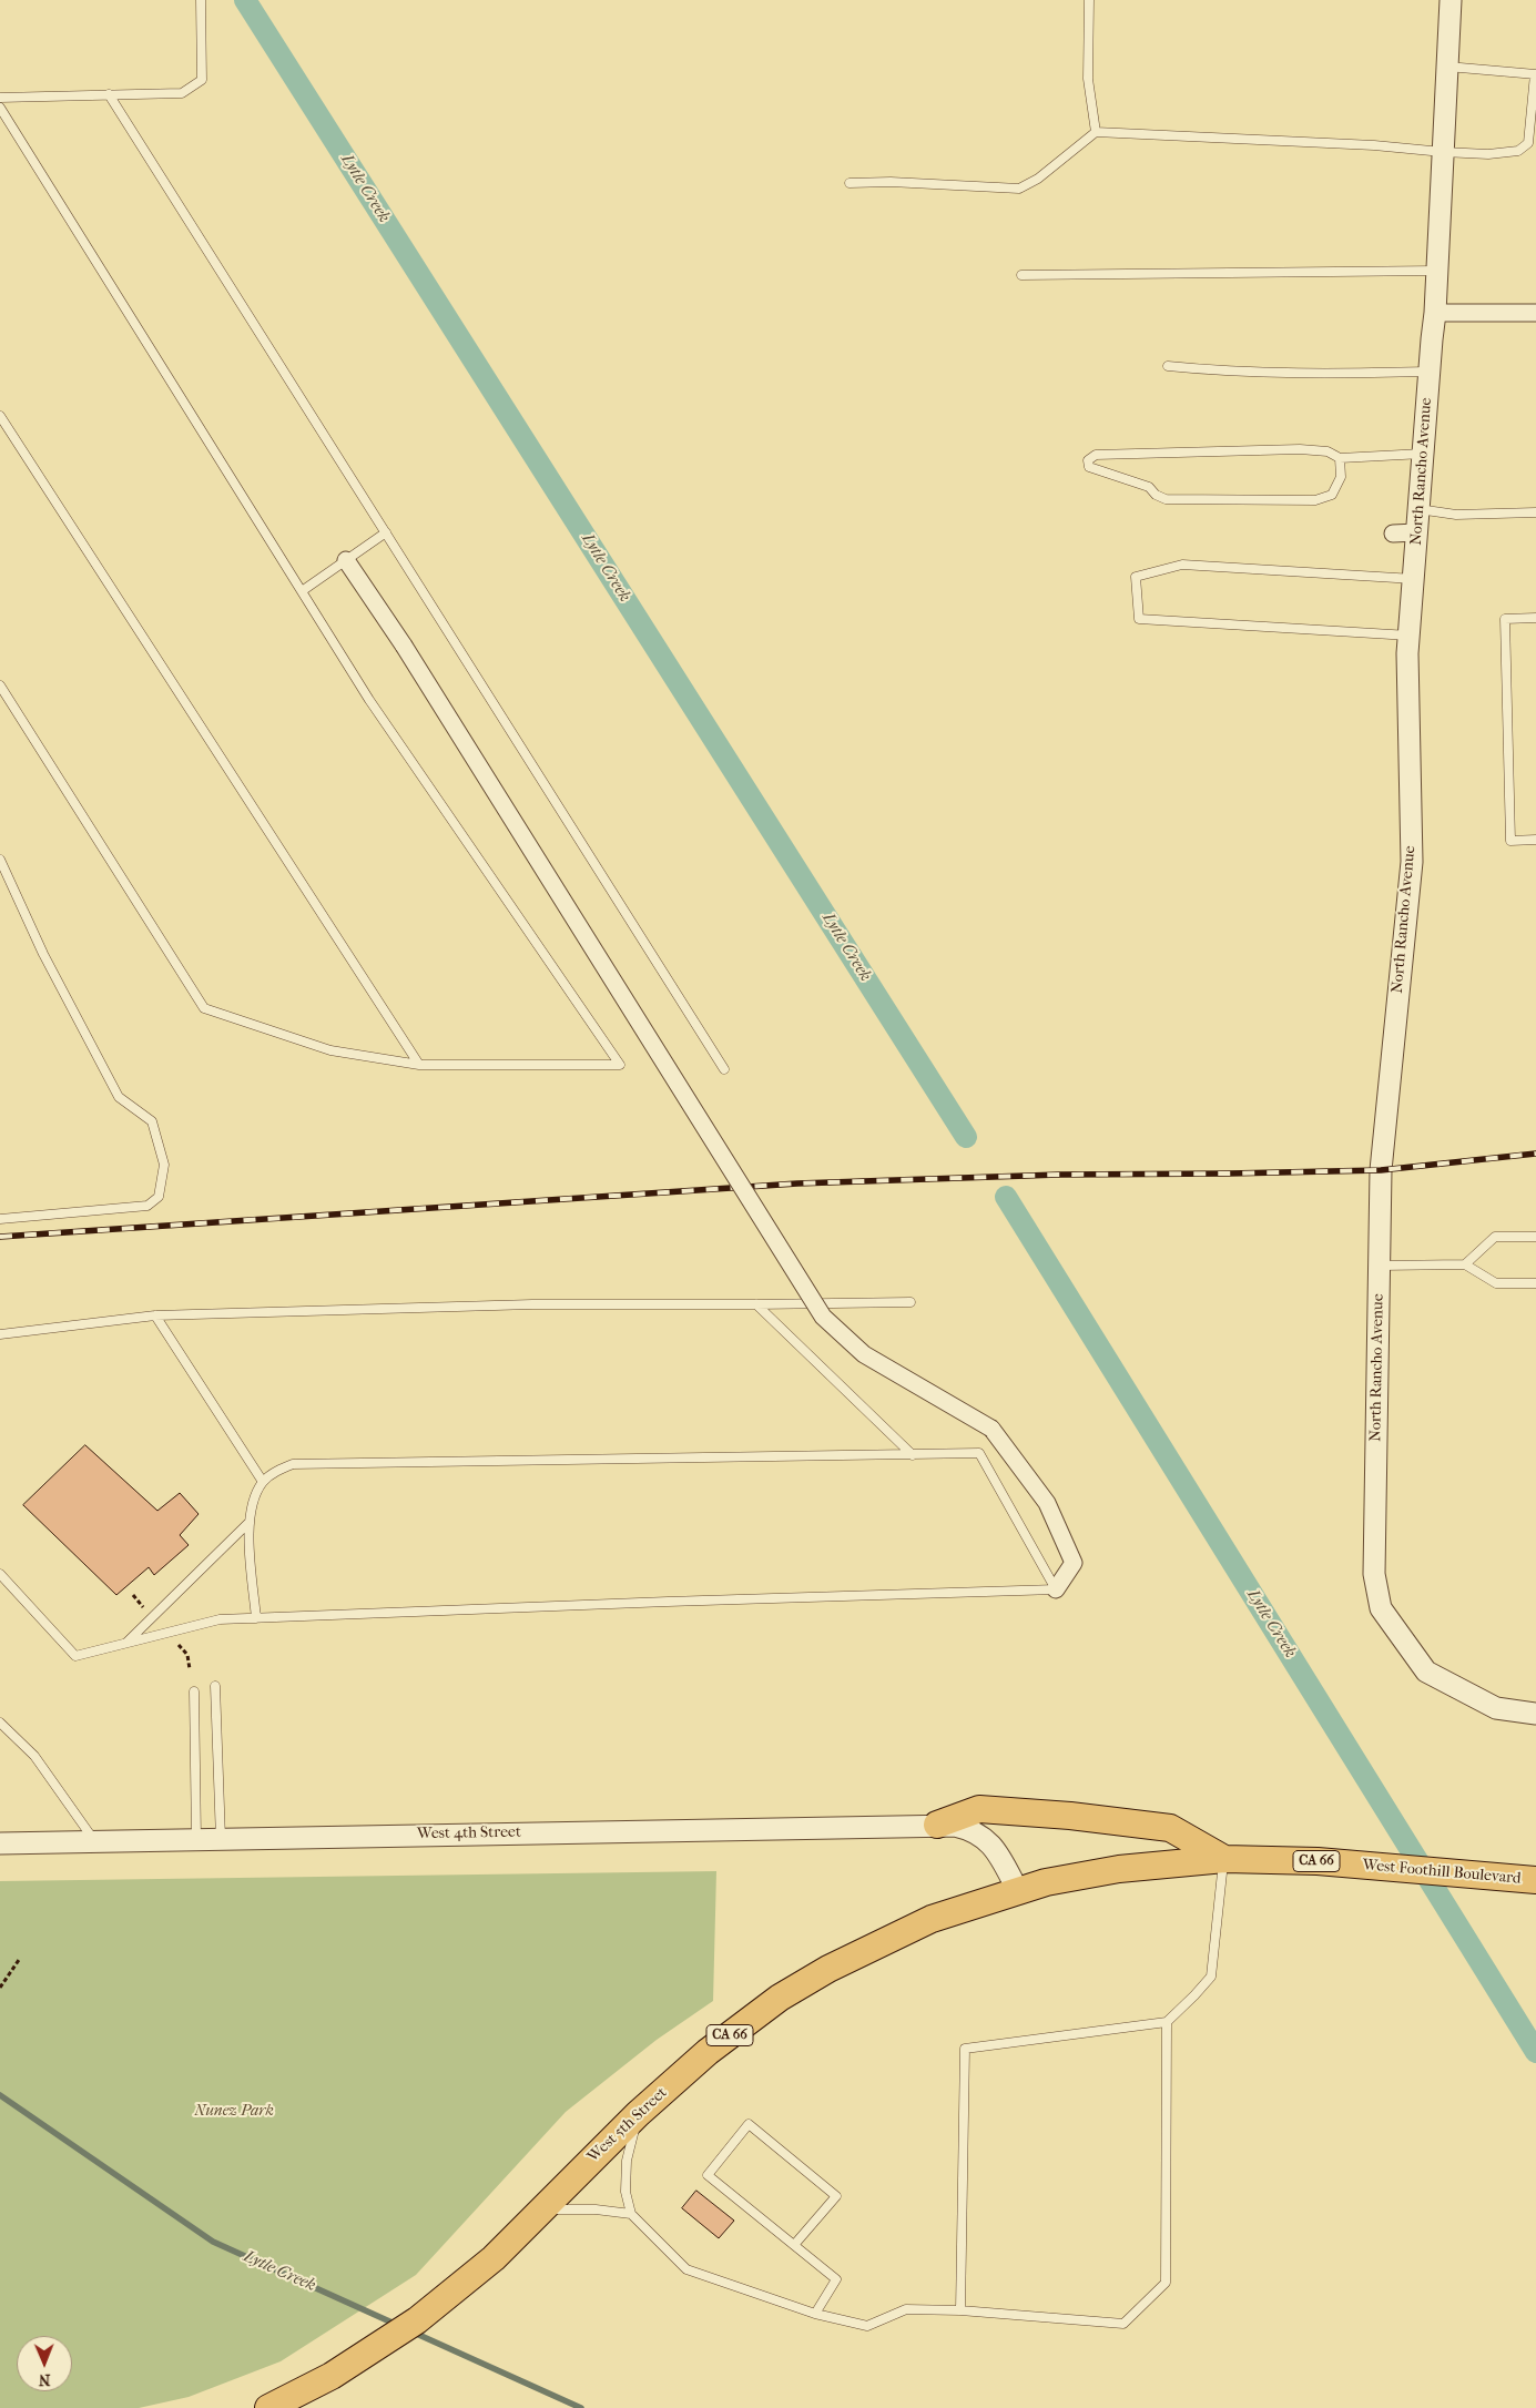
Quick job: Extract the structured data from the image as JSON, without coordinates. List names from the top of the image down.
{
  "streets": {
    "main road": ["CA 66", "West Foothill Boulevard", "West 5th Street"],
    "street": ["North Rancho Avenue", "West 4th Street"]
  },
  "crossings": [
    ["West 4th Street", "West Foothill Boulevard"],
    ["West 4th Street", "West 5th Street"],
    ["West Foothill Boulevard", "West 5th Street"]
  ],
  "water": ["Lytle Creek"],
  "parks": ["Nunez Park"],
  "north": "bottom"
}
